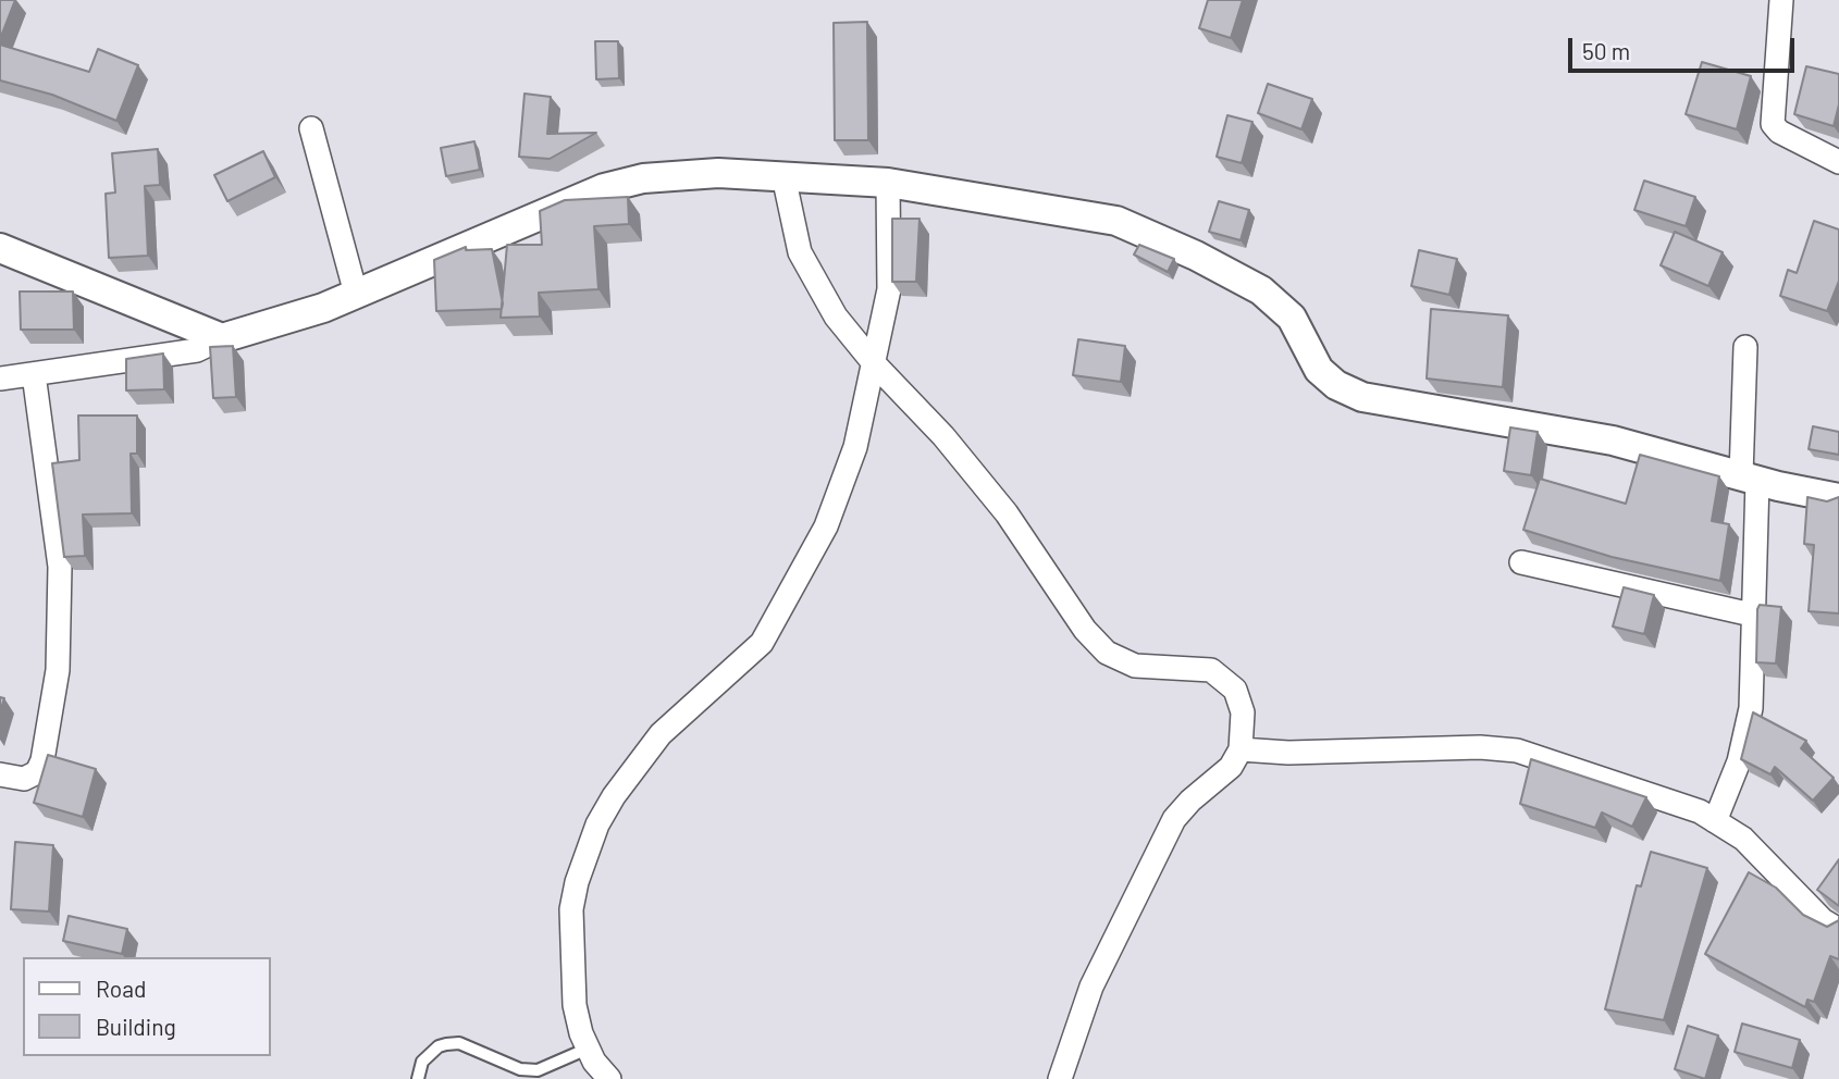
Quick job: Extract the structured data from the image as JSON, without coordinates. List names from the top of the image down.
{
  "legend": ["Road", "Building"],
  "scale_bar": "50 m"
}
